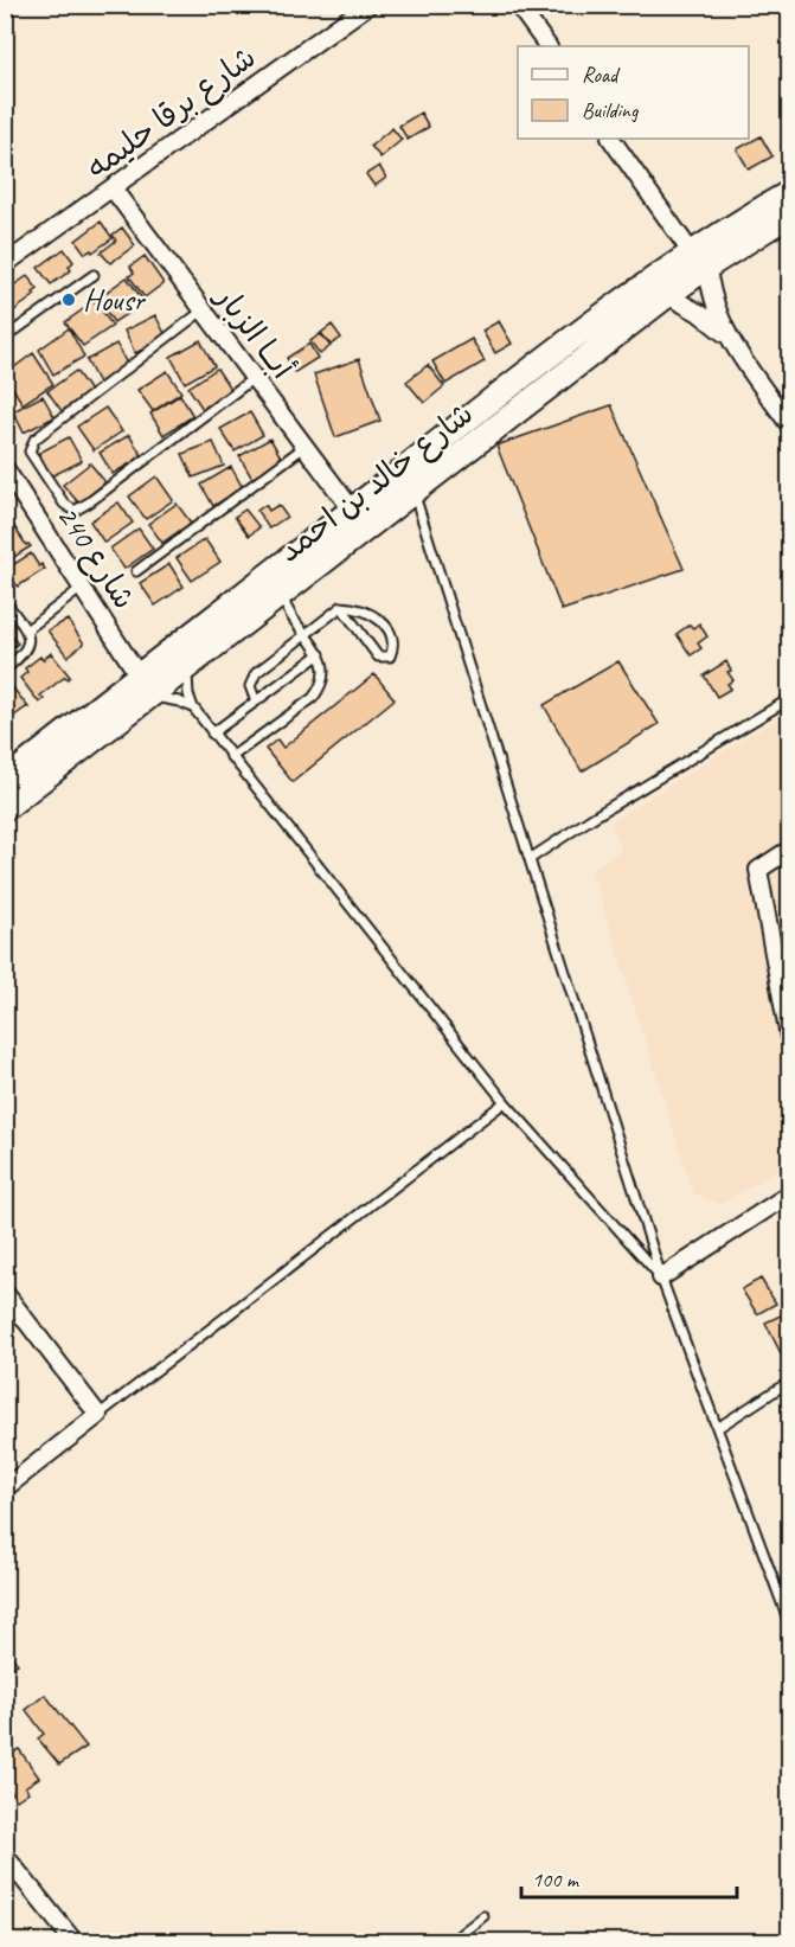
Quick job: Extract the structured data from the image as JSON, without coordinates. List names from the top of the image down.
{
  "streets": {
    "main road": ["شارع خالد بن احمد"],
    "street": ["شارع برقا حليمه", "أبــا الزبار", "شارع 240"]
  },
  "crossings": [
    ["شارع برقا حليمه", "أبــا الزبار"],
    ["أبــا الزبار", "شارع خالد بن احمد"],
    ["شارع خالد بن احمد", "شارع 240"]
  ],
  "places": ["Housr"],
  "legend": ["Road", "Building"],
  "scale_bar": "100 m"
}
